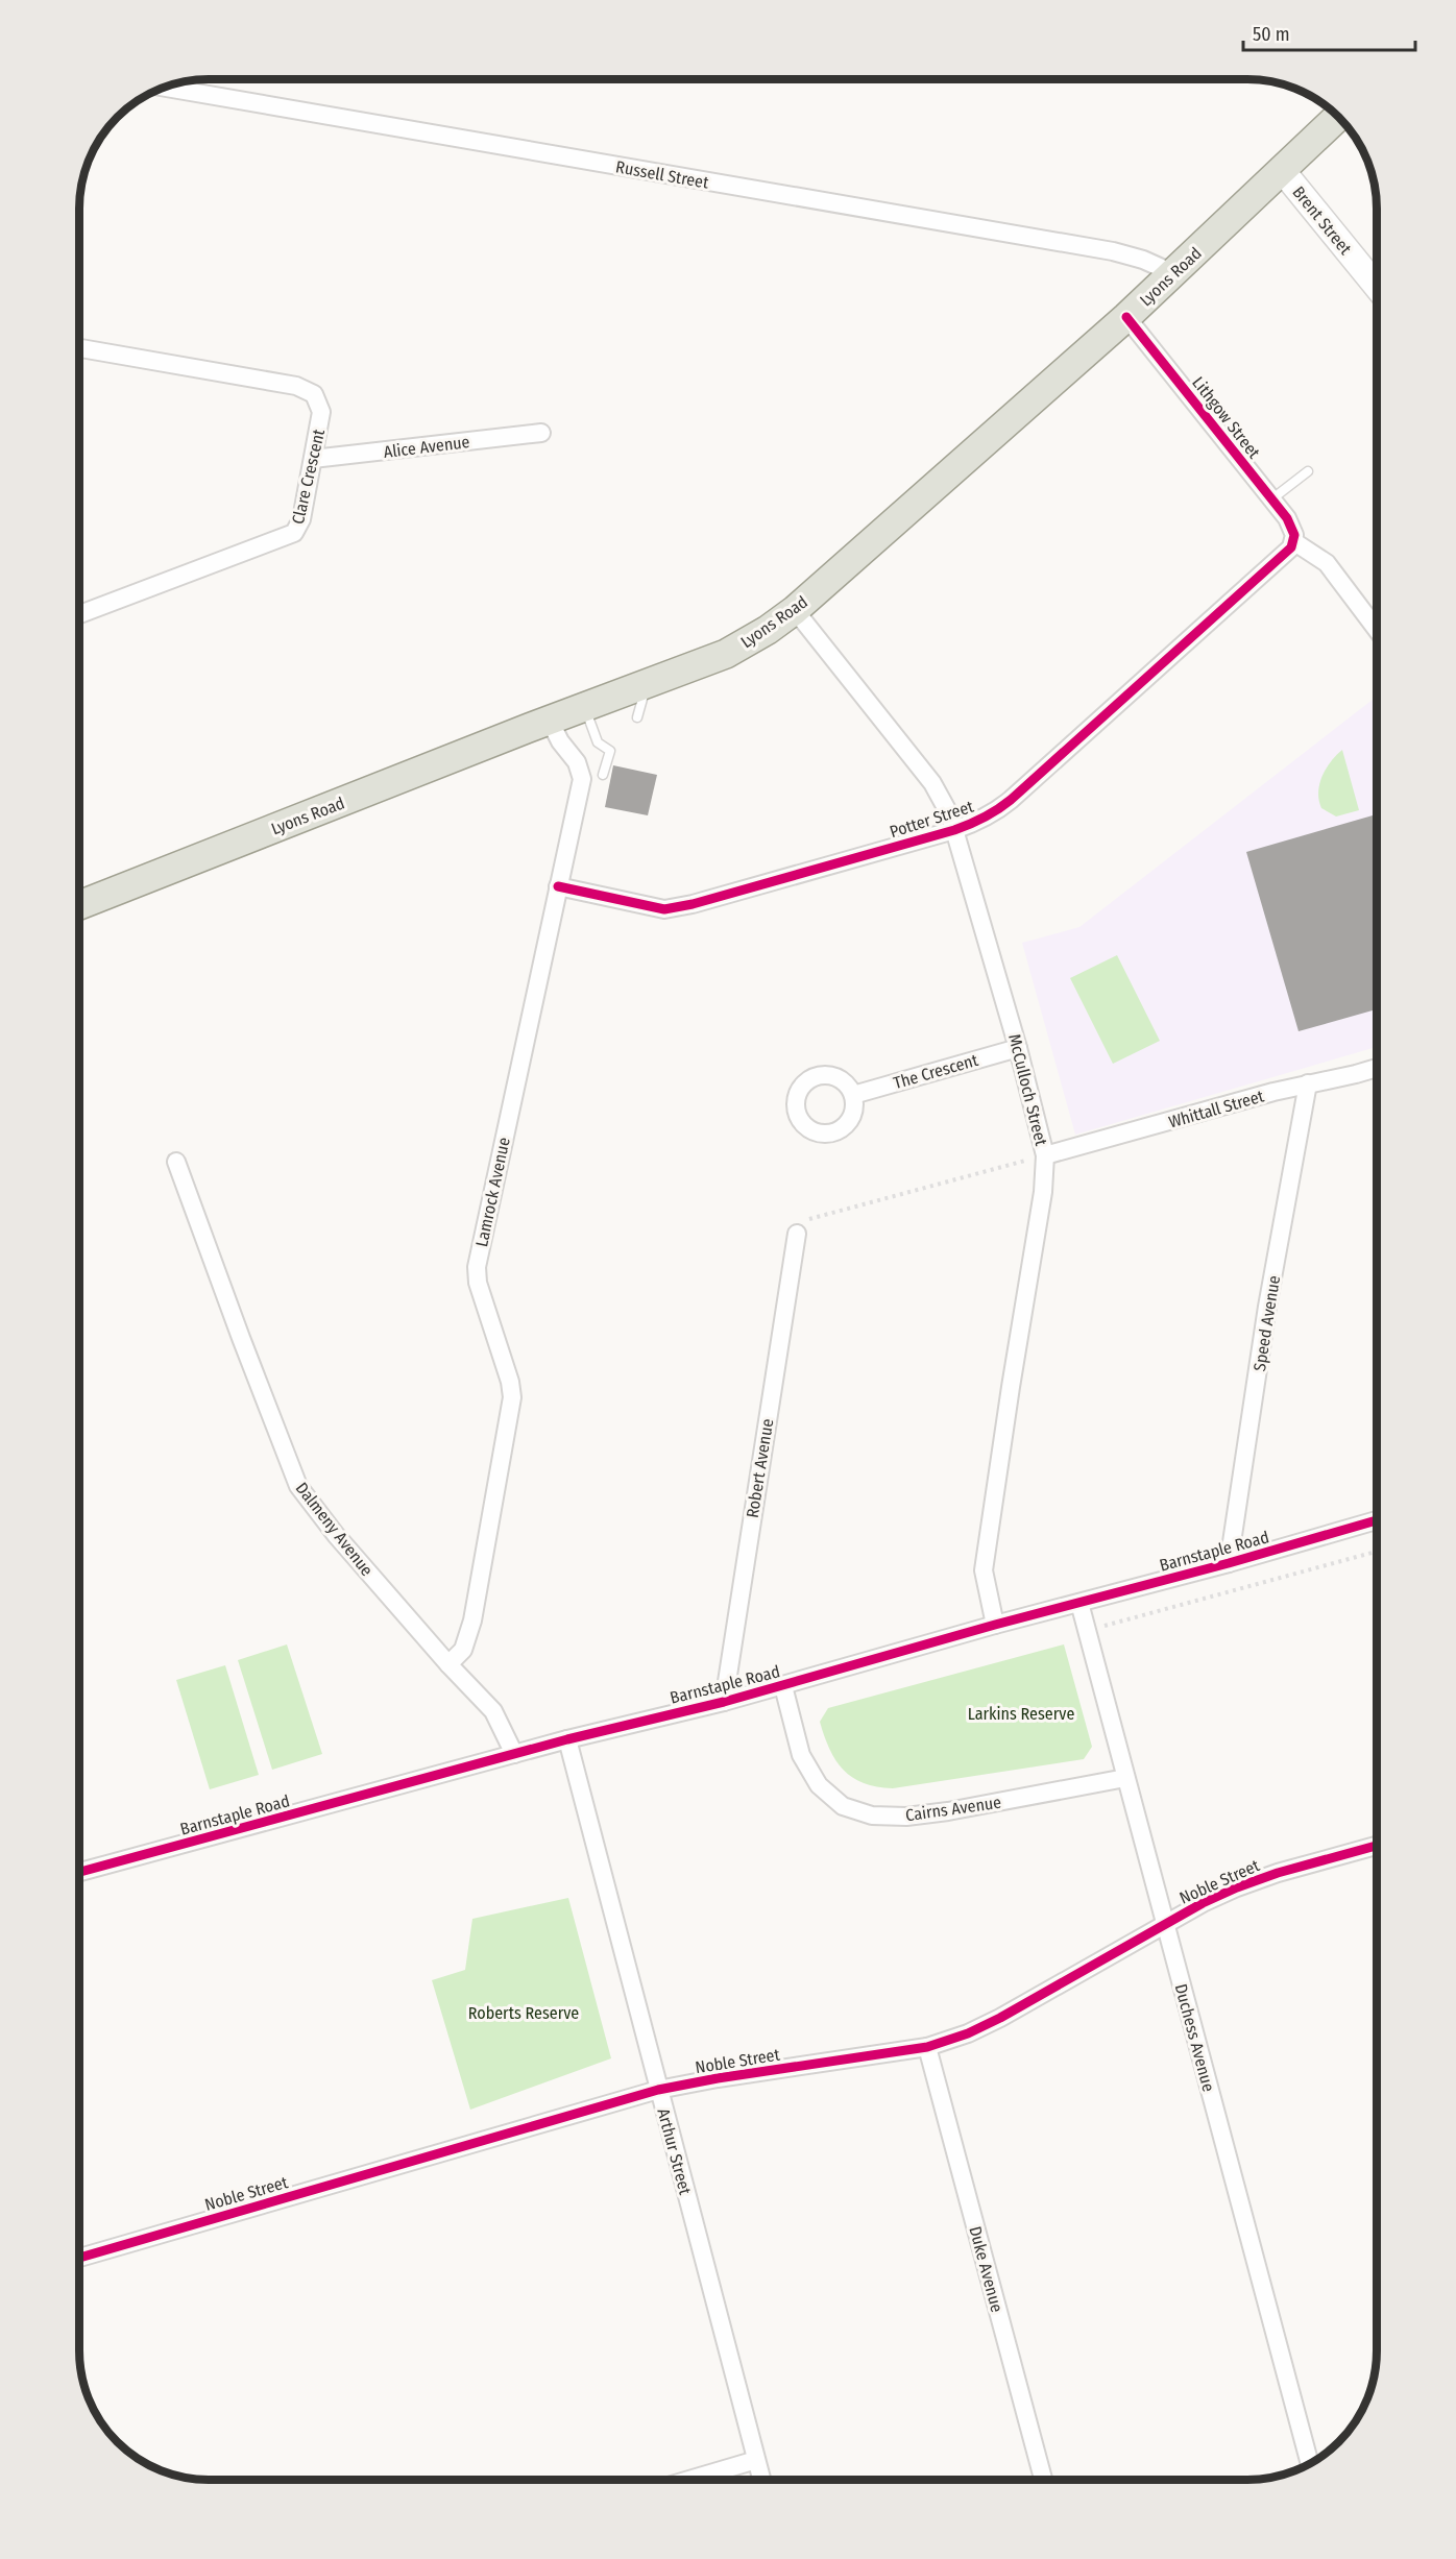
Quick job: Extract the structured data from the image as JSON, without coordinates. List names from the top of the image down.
{
  "streets": {
    "main road": ["Brent Street", "Lyons Road"],
    "street": [
      "Russell Street",
      "Lithgow Street",
      "Alice Avenue",
      "Clare Crescent",
      "Potter Street",
      "The Crescent",
      "McCulloch Street",
      "Whittall Street",
      "Lamrock Avenue",
      "Speed Avenue",
      "Robert Avenue",
      "Dalmeny Avenue",
      "Barnstaple Road",
      "Cairns Avenue",
      "Noble Street",
      "Duchess Avenue",
      "Arthur Street",
      "Duke Avenue"
    ]
  },
  "crossings": [
    ["Russell Street", "Lyons Road"],
    ["Brent Street", "Lyons Road"],
    ["Lyons Road", "Lithgow Street"],
    ["Lyons Road", "McCulloch Street"],
    ["Lyons Road", "Lamrock Avenue"],
    ["Lithgow Street", "Potter Street"],
    ["Alice Avenue", "Clare Crescent"],
    ["Potter Street", "McCulloch Street"],
    ["Potter Street", "Lamrock Avenue"],
    ["The Crescent", "McCulloch Street"],
    ["McCulloch Street", "Whittall Street"],
    ["McCulloch Street", "Barnstaple Road"],
    ["Whittall Street", "Speed Avenue"],
    ["Lamrock Avenue", "Dalmeny Avenue"],
    ["Speed Avenue", "Barnstaple Road"],
    ["Robert Avenue", "Barnstaple Road"],
    ["Dalmeny Avenue", "Barnstaple Road"],
    ["Barnstaple Road", "Cairns Avenue"],
    ["Barnstaple Road", "Duchess Avenue"],
    ["Barnstaple Road", "Arthur Street"],
    ["Cairns Avenue", "Duchess Avenue"],
    ["Noble Street", "Duchess Avenue"],
    ["Noble Street", "Arthur Street"],
    ["Noble Street", "Duke Avenue"]
  ],
  "parks": ["Larkins Reserve", "Roberts Reserve"],
  "scale_bar": "50 m"
}
